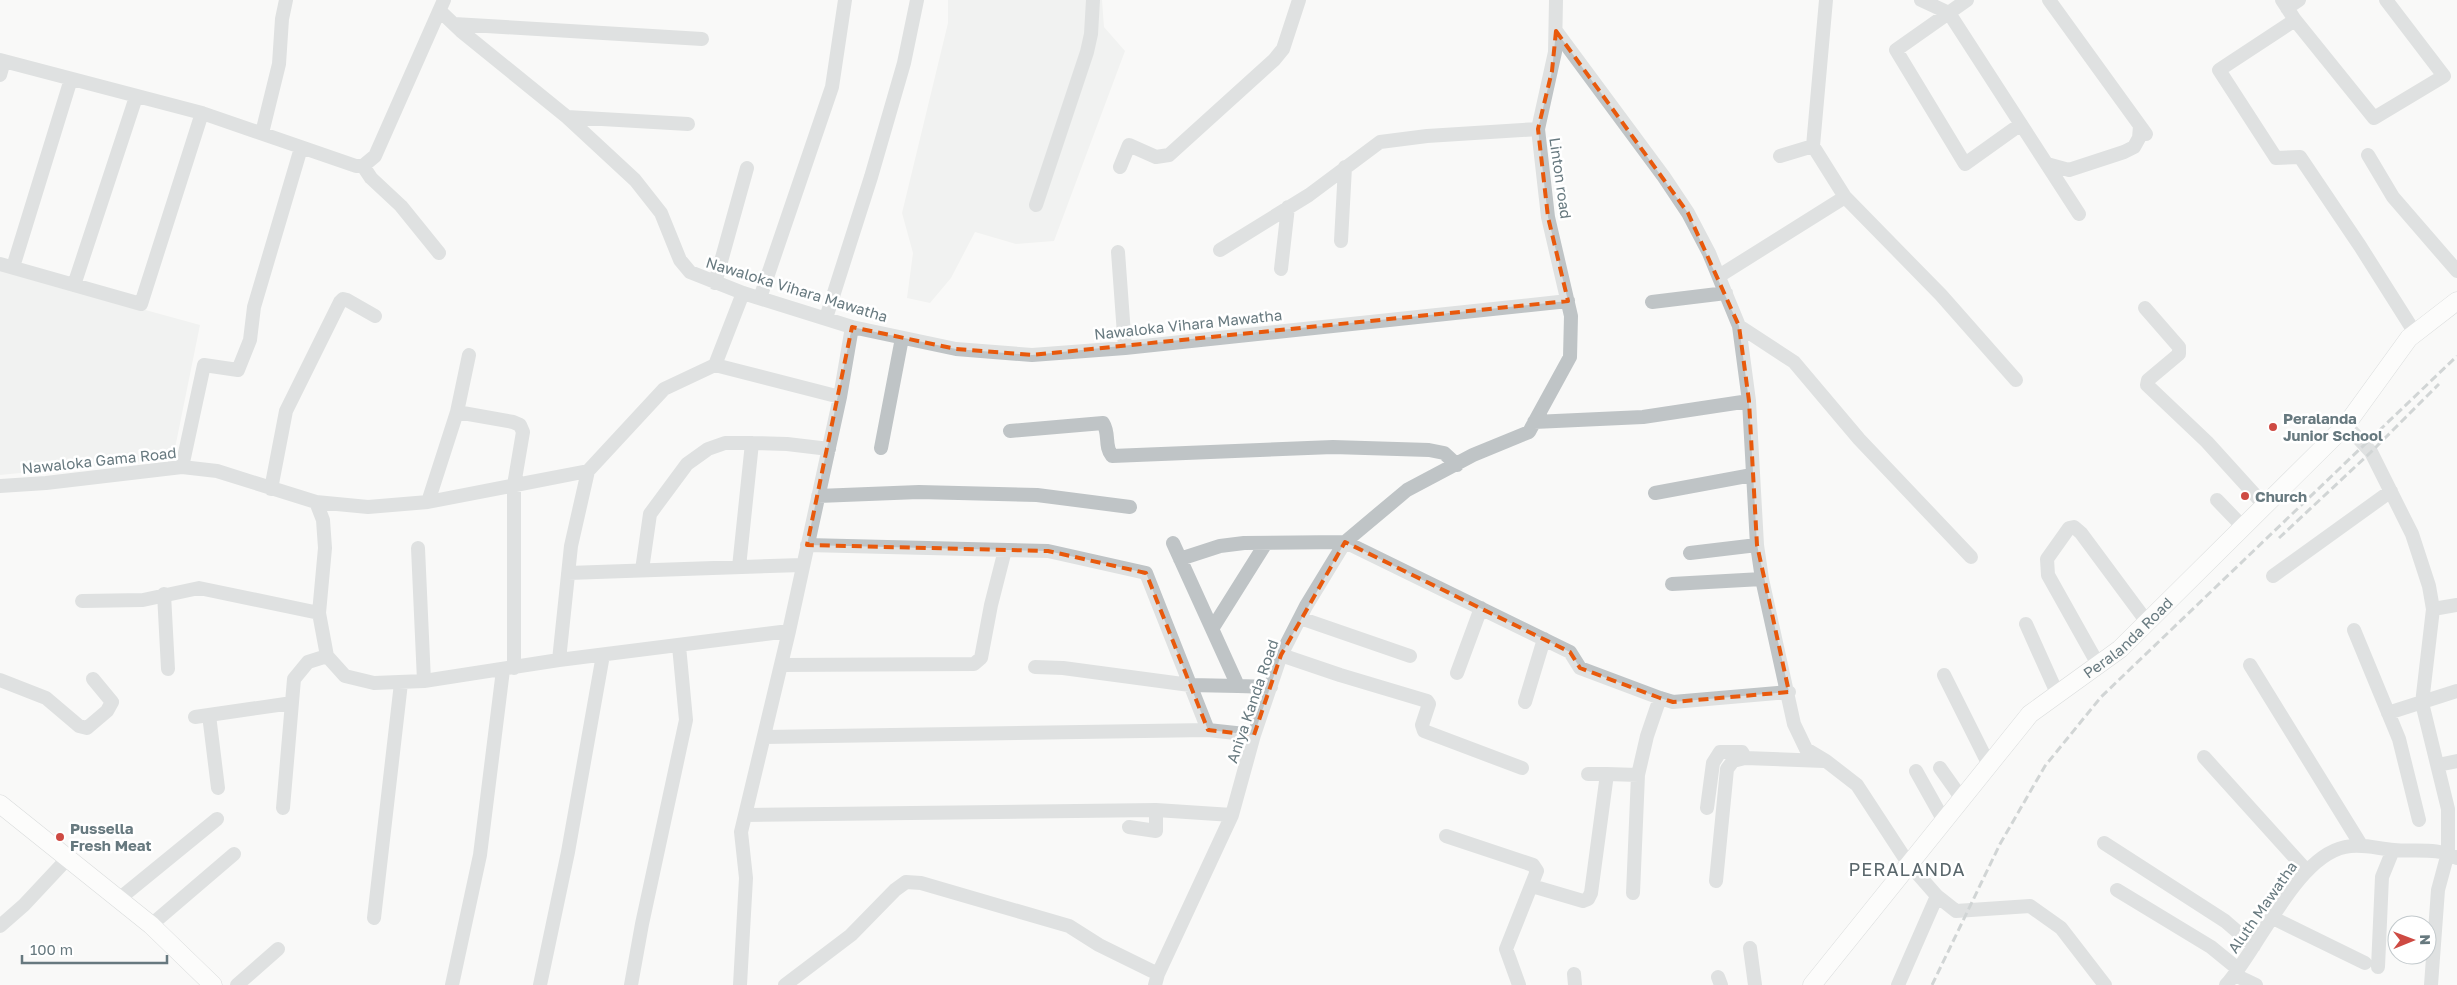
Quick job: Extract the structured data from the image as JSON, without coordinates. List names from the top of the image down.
{
  "streets": {
    "main road": ["Peralanda Road"],
    "street": [
      "Linton road",
      "Nawaloka Vihara Mawatha",
      "Nawaloka Gama Road",
      "Aniya Kanda Road",
      "Aluth Mawatha"
    ]
  },
  "crossings": [
    ["Linton road", "Nawaloka Vihara Mawatha"],
    ["Linton road", "Aniya Kanda Road"],
    ["Nawaloka Vihara Mawatha", "Aniya Kanda Road"]
  ],
  "districts": ["PERALANDA"],
  "places": ["Peralanda Junior School", "Church", "Pussella Fresh Meat"],
  "scale_bar": "100 m",
  "north": "right"
}
